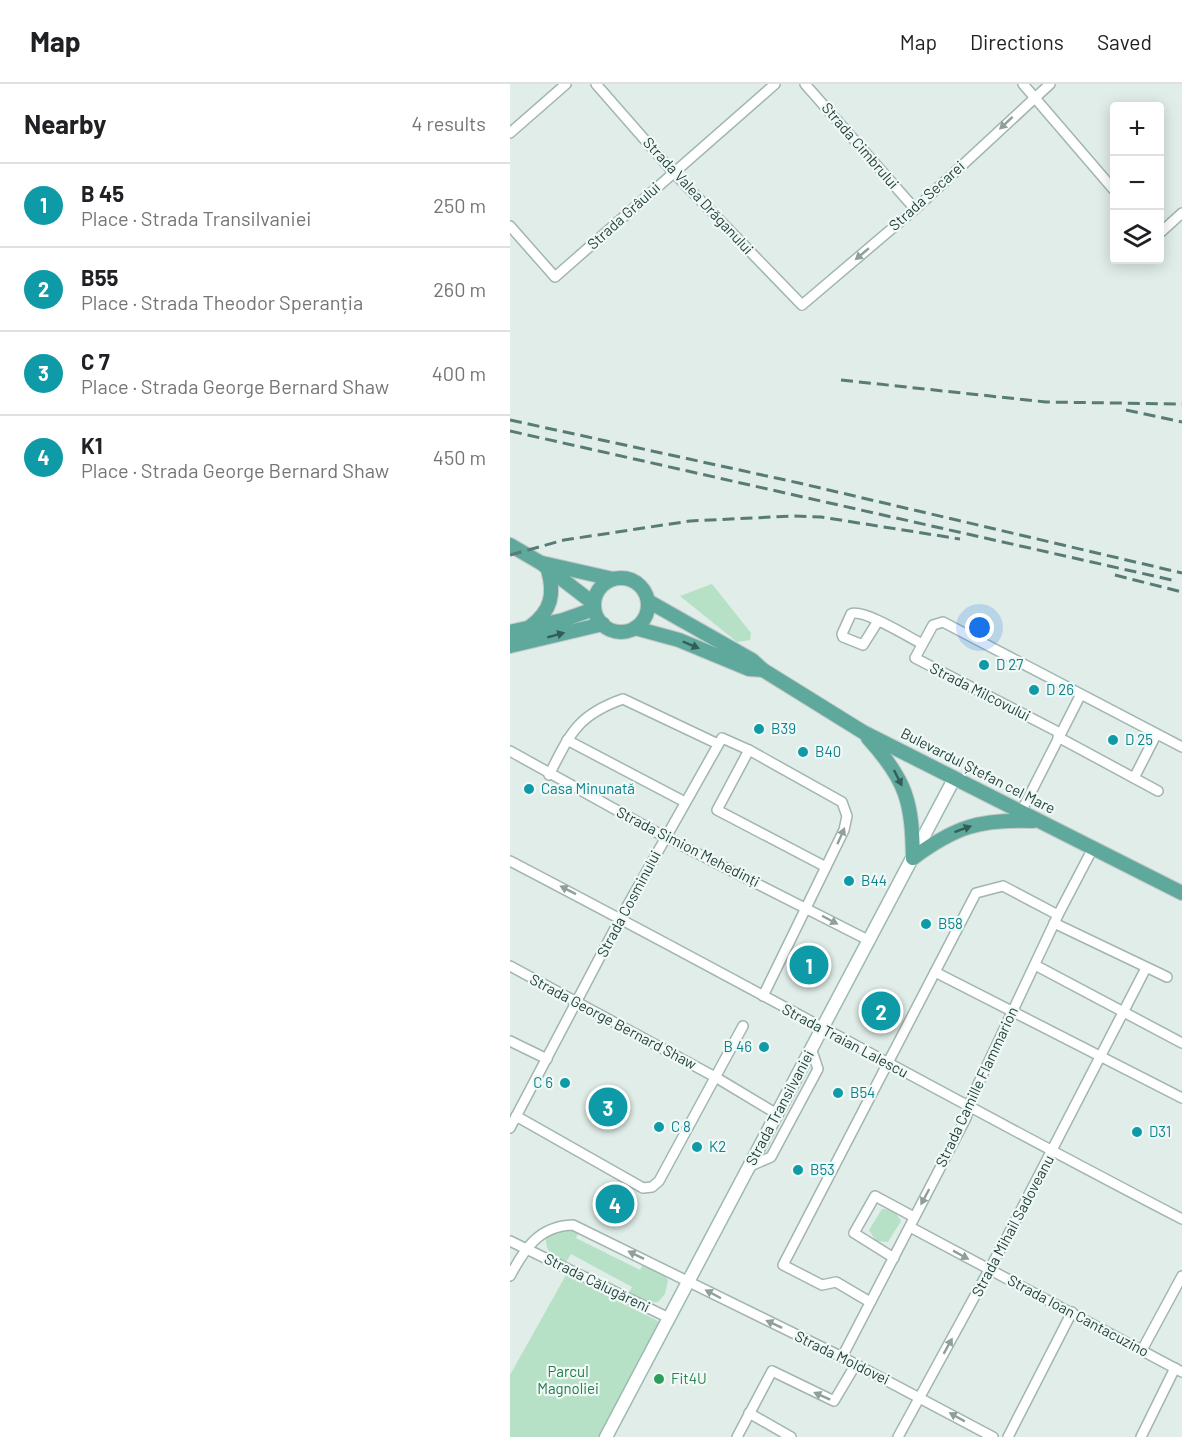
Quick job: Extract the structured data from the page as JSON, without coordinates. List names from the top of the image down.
{
  "streets": {
    "main road": ["Bulevardul Ștefan cel Mare", "Strada Transilvaniei"],
    "street": [
      "Strada Cimbrului",
      "Strada Valea Drăganului",
      "Strada Secarei",
      "Strada Grâului",
      "Strada Milcovului",
      "Strada Simion Mehedinți",
      "Strada Cosminului",
      "Strada George Bernard Shaw",
      "Strada Traian Lalescu",
      "Strada Camille Flammarion",
      "Strada Mihail Sadoveanu",
      "Strada Călugăreni",
      "Strada Ioan Cantacuzino",
      "Strada Moldovei"
    ]
  },
  "crossings": [
    ["Strada Cimbrului", "Strada Secarei"],
    ["Strada Valea Drăganului", "Strada Secarei"],
    ["Strada Valea Drăganului", "Strada Grâului"],
    ["Bulevardul Ștefan cel Mare", "Strada Camille Flammarion"],
    ["Bulevardul Ștefan cel Mare", "Strada Transilvaniei"],
    ["Strada Simion Mehedinți", "Strada Cosminului"],
    ["Strada Simion Mehedinți", "Strada Transilvaniei"],
    ["Strada Cosminului", "Strada George Bernard Shaw"],
    ["Strada Cosminului", "Strada Traian Lalescu"],
    ["Strada George Bernard Shaw", "Strada Transilvaniei"],
    ["Strada Traian Lalescu", "Strada Camille Flammarion"],
    ["Strada Traian Lalescu", "Strada Transilvaniei"],
    ["Strada Traian Lalescu", "Strada Mihail Sadoveanu"],
    ["Strada Camille Flammarion", "Strada Ioan Cantacuzino"],
    ["Strada Camille Flammarion", "Strada Moldovei"],
    ["Strada Transilvaniei", "Strada Călugăreni"],
    ["Strada Transilvaniei", "Strada Moldovei"],
    ["Strada Mihail Sadoveanu", "Strada Ioan Cantacuzino"],
    ["Strada Mihail Sadoveanu", "Strada Moldovei"],
    ["Strada Călugăreni", "Strada Moldovei"]
  ],
  "one_way": ["Strada Secarei", "Strada Moldovei"],
  "parks": ["Parcul Magnoliei"],
  "places": [
    "D 27",
    "D 26",
    "B39",
    "D 25",
    "B40",
    "Casa Minunată",
    "B44",
    "B58",
    "B 46",
    "C 6",
    "B54",
    "C 8",
    "D31",
    "K2",
    "B53",
    "Fit4U"
  ],
  "page": {
    "header": "Map",
    "nav": ["Map", "Directions", "Saved"],
    "heading": ["Nearby", "4 results"],
    "map_buttons": ["+", "−"],
    "list": [
      {
        "mark": "1",
        "name": "B 45",
        "note": "Place · Strada Transilvaniei",
        "value": "250 m"
      },
      {
        "mark": "2",
        "name": "B55",
        "note": "Place · Strada Theodor Speranția",
        "value": "260 m"
      },
      {
        "mark": "3",
        "name": "C 7",
        "note": "Place · Strada George Bernard Shaw",
        "value": "400 m"
      },
      {
        "mark": "4",
        "name": "K1",
        "note": "Place · Strada George Bernard Shaw",
        "value": "450 m"
      }
    ],
    "pins": [
      "1",
      "2",
      "3",
      "4"
    ]
  }
}
